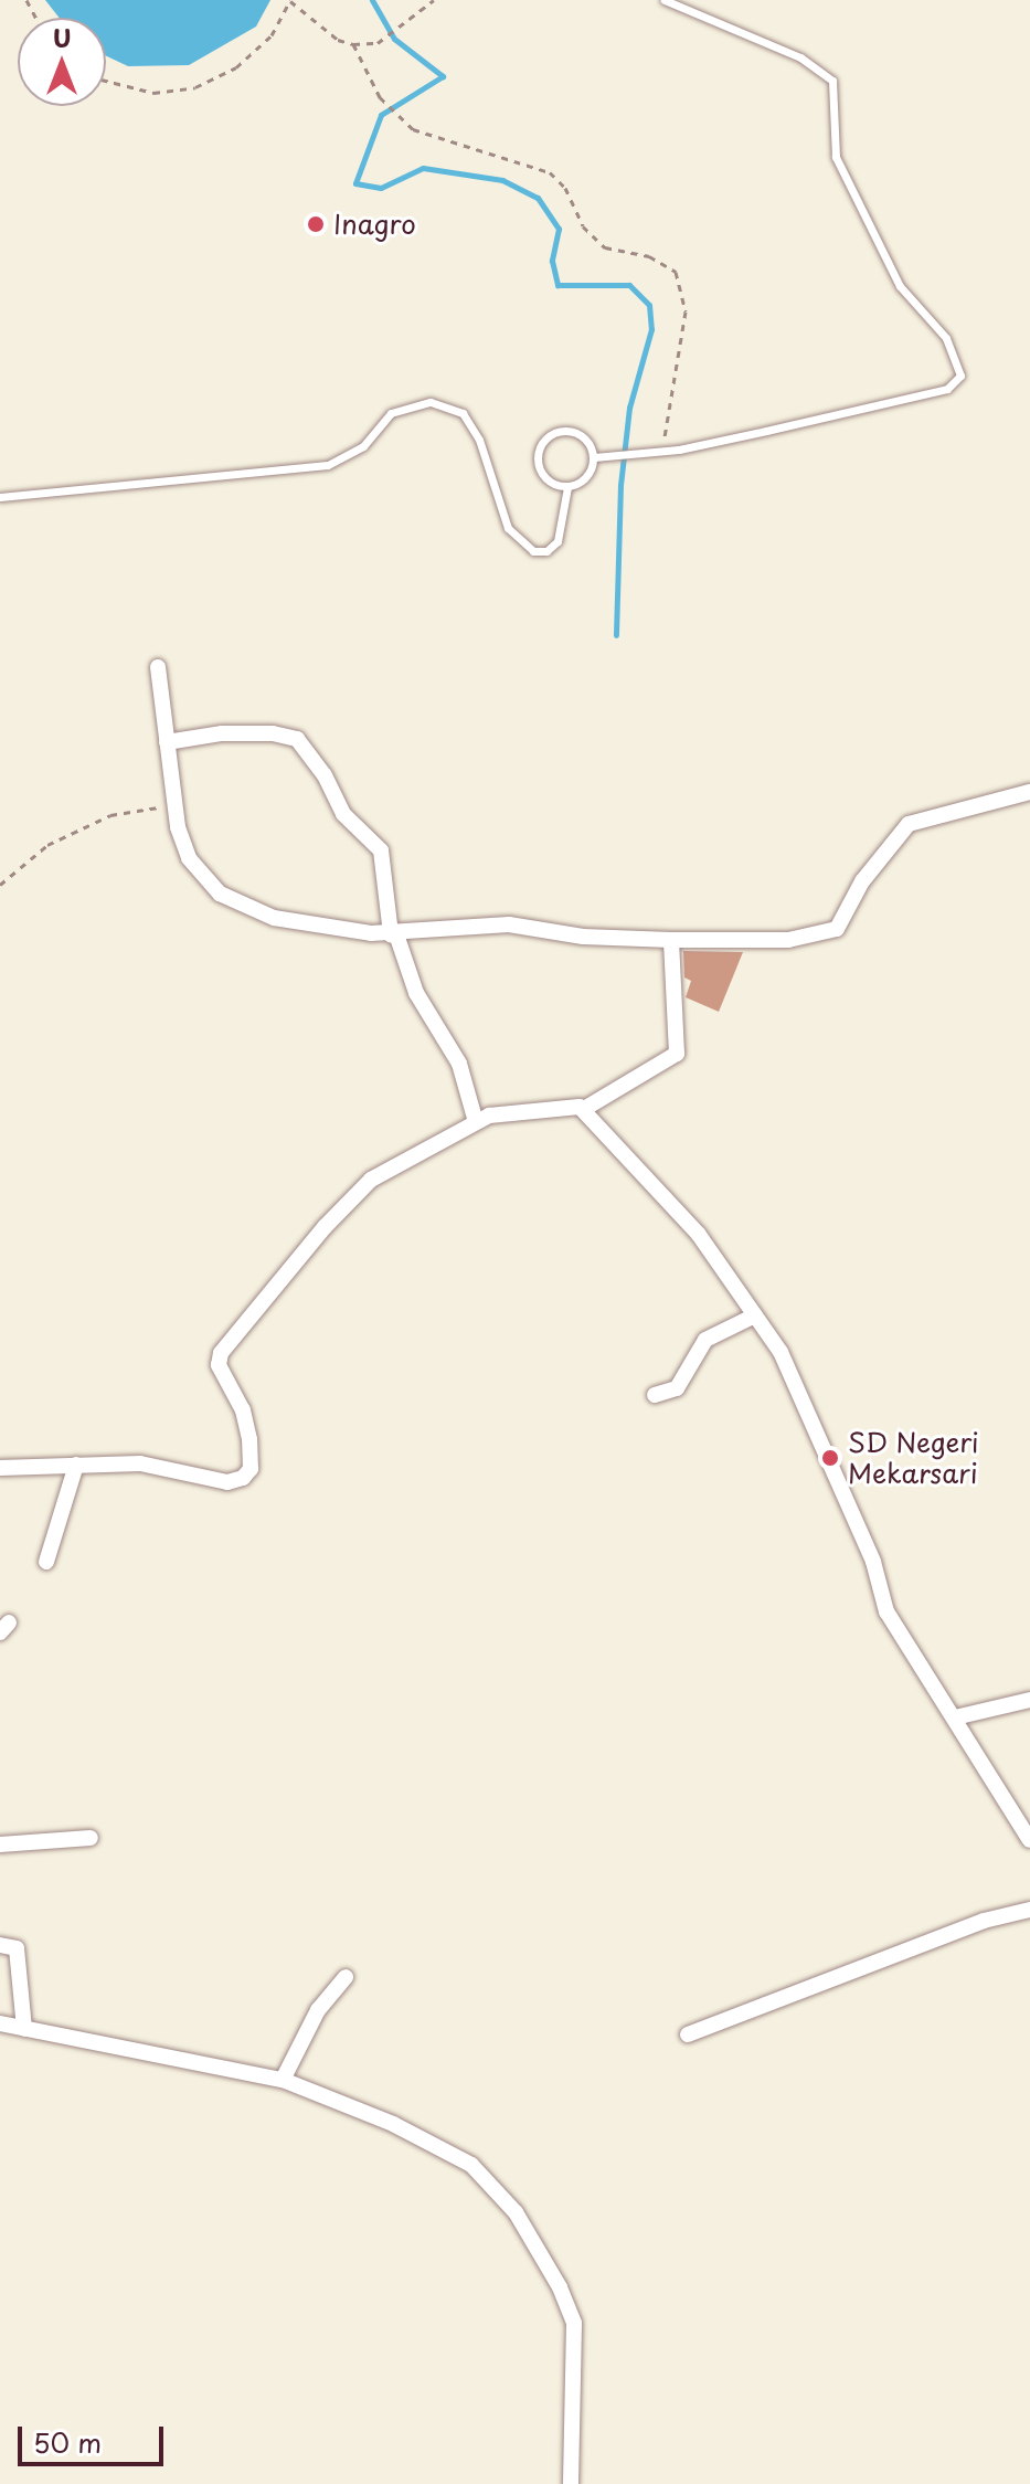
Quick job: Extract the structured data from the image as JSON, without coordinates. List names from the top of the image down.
{
  "places": ["Inagro", "SD Negeri Mekarsari"],
  "scale_bar": "50 m",
  "north": "top"
}
